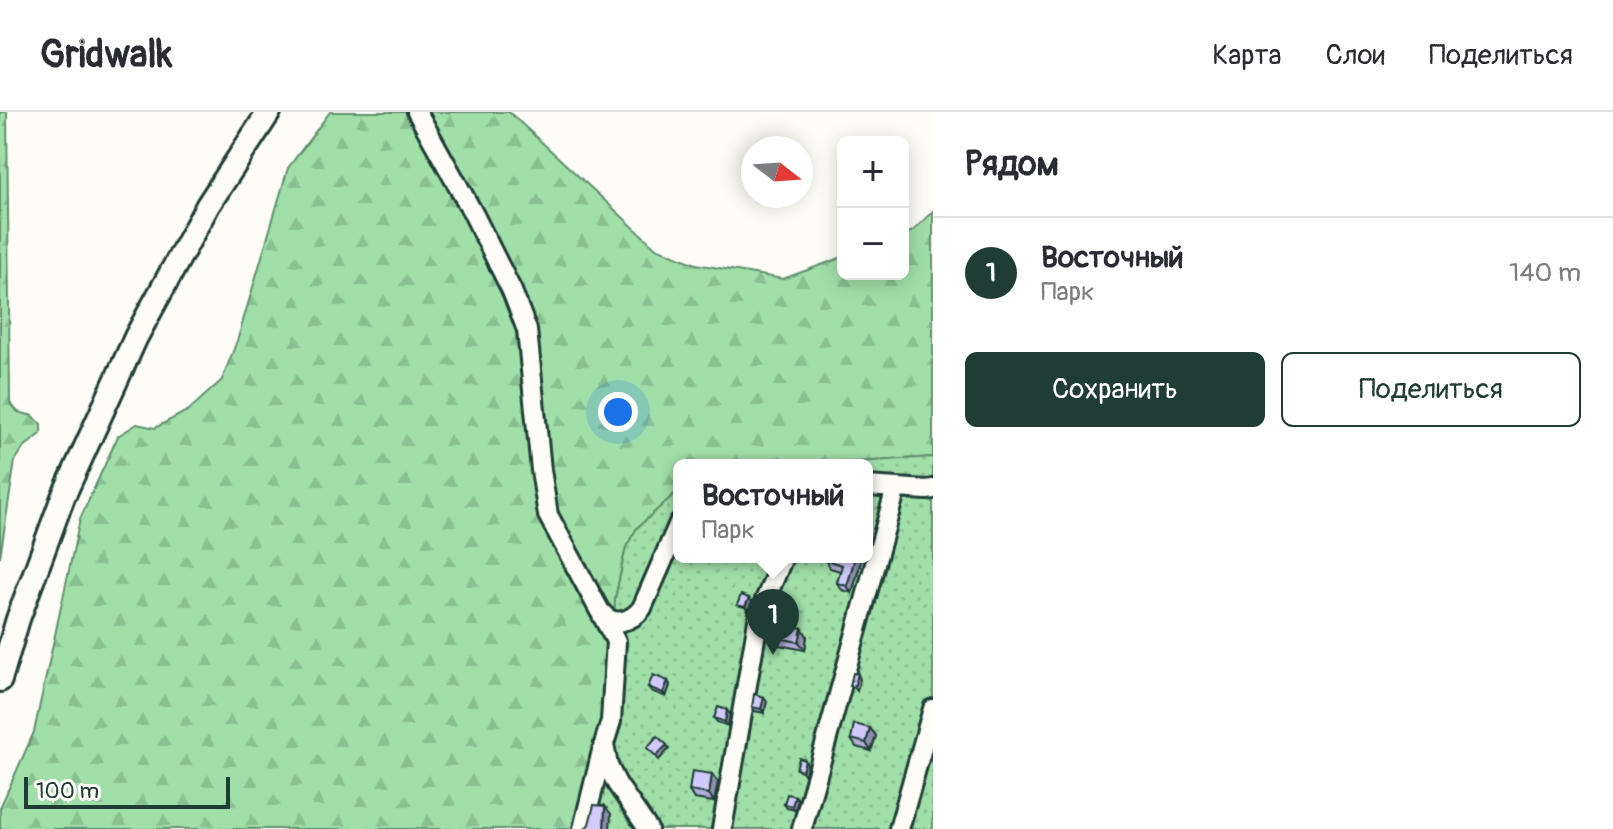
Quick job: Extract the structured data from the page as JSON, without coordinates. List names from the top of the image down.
{
  "scale_bar": "100 m",
  "north": "right",
  "page": {
    "header": "Gridwalk",
    "nav": ["Карта", "Слои", "Поделиться"],
    "heading": "Рядом",
    "map_buttons": ["+", "−"],
    "list": [
      {
        "mark": "1",
        "name": "Восточный",
        "note": "Парк",
        "value": "140 m"
      }
    ],
    "buttons": ["Сохранить", "Поделиться"],
    "popup": ["Восточный", "Парк"],
    "pins": "1",
    "scale": "100 m"
  }
}
